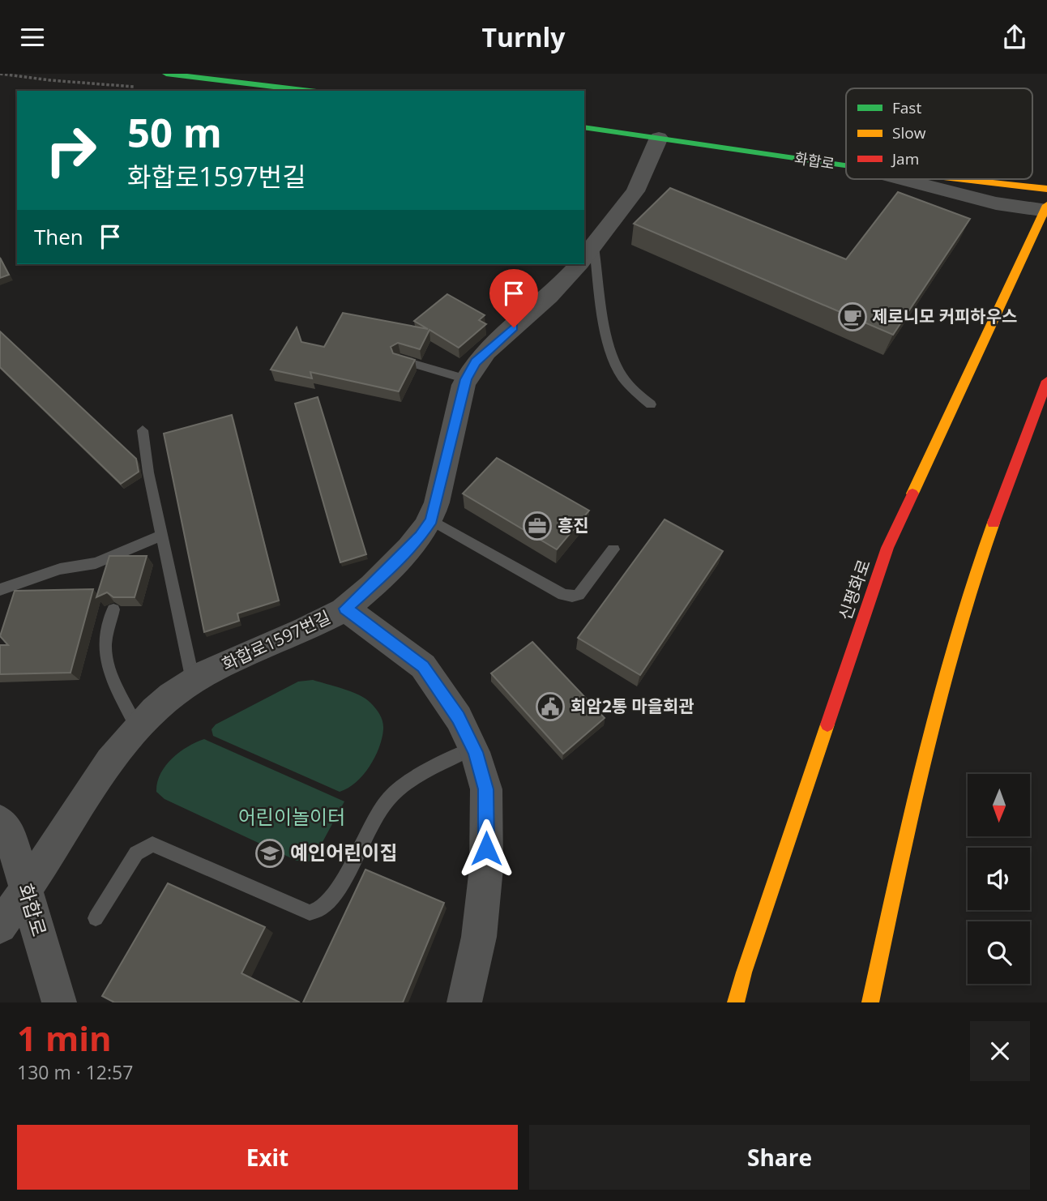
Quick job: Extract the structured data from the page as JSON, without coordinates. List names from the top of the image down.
{
  "streets": {
    "main road": ["화합로", "신평화로"],
    "street": ["화합로1597번길"]
  },
  "crossings": [
    ["화합로", "화합로1597번길"]
  ],
  "parks": ["어린이놀이터"],
  "places": {
    "cafe": ["제로니모 커피하우스"],
    "office": ["흥진"],
    "public building": ["회암2통 마을회관"],
    "school or university": ["예인어린이집"]
  },
  "legend": ["Fast", "Slow", "Jam"],
  "north": "bottom",
  "page": {
    "header": "Turnly",
    "turn": ["50 m", "화합로1597번길"],
    "then": "Then",
    "heading": ["1 min", "130 m · 12:57"],
    "buttons": ["Exit", "Share"]
  }
}
